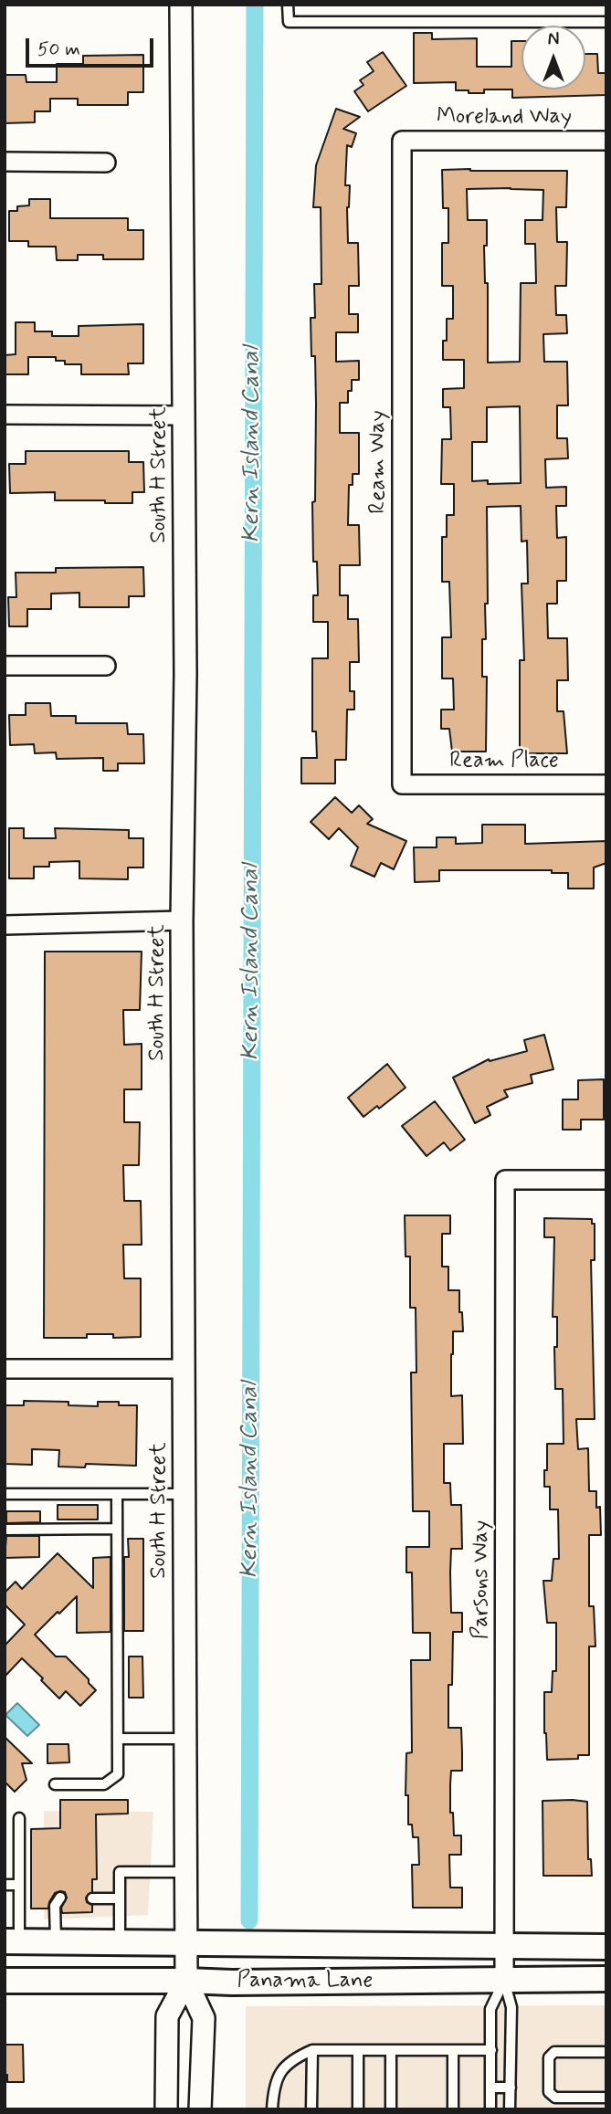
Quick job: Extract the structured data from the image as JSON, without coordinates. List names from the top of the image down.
{
  "streets": {
    "main road": ["Panama Lane"],
    "street": [
      "Moreland Way",
      "Ream Way",
      "South H Street",
      "Ream Place",
      "Parsons Way"
    ]
  },
  "crossings": [
    ["Moreland Way", "Ream Way"],
    ["Ream Way", "Ream Place"],
    ["South H Street", "Panama Lane"],
    ["Parsons Way", "Panama Lane"]
  ],
  "water": ["Kern Island Canal"],
  "scale_bar": "50 m",
  "north": "top"
}
